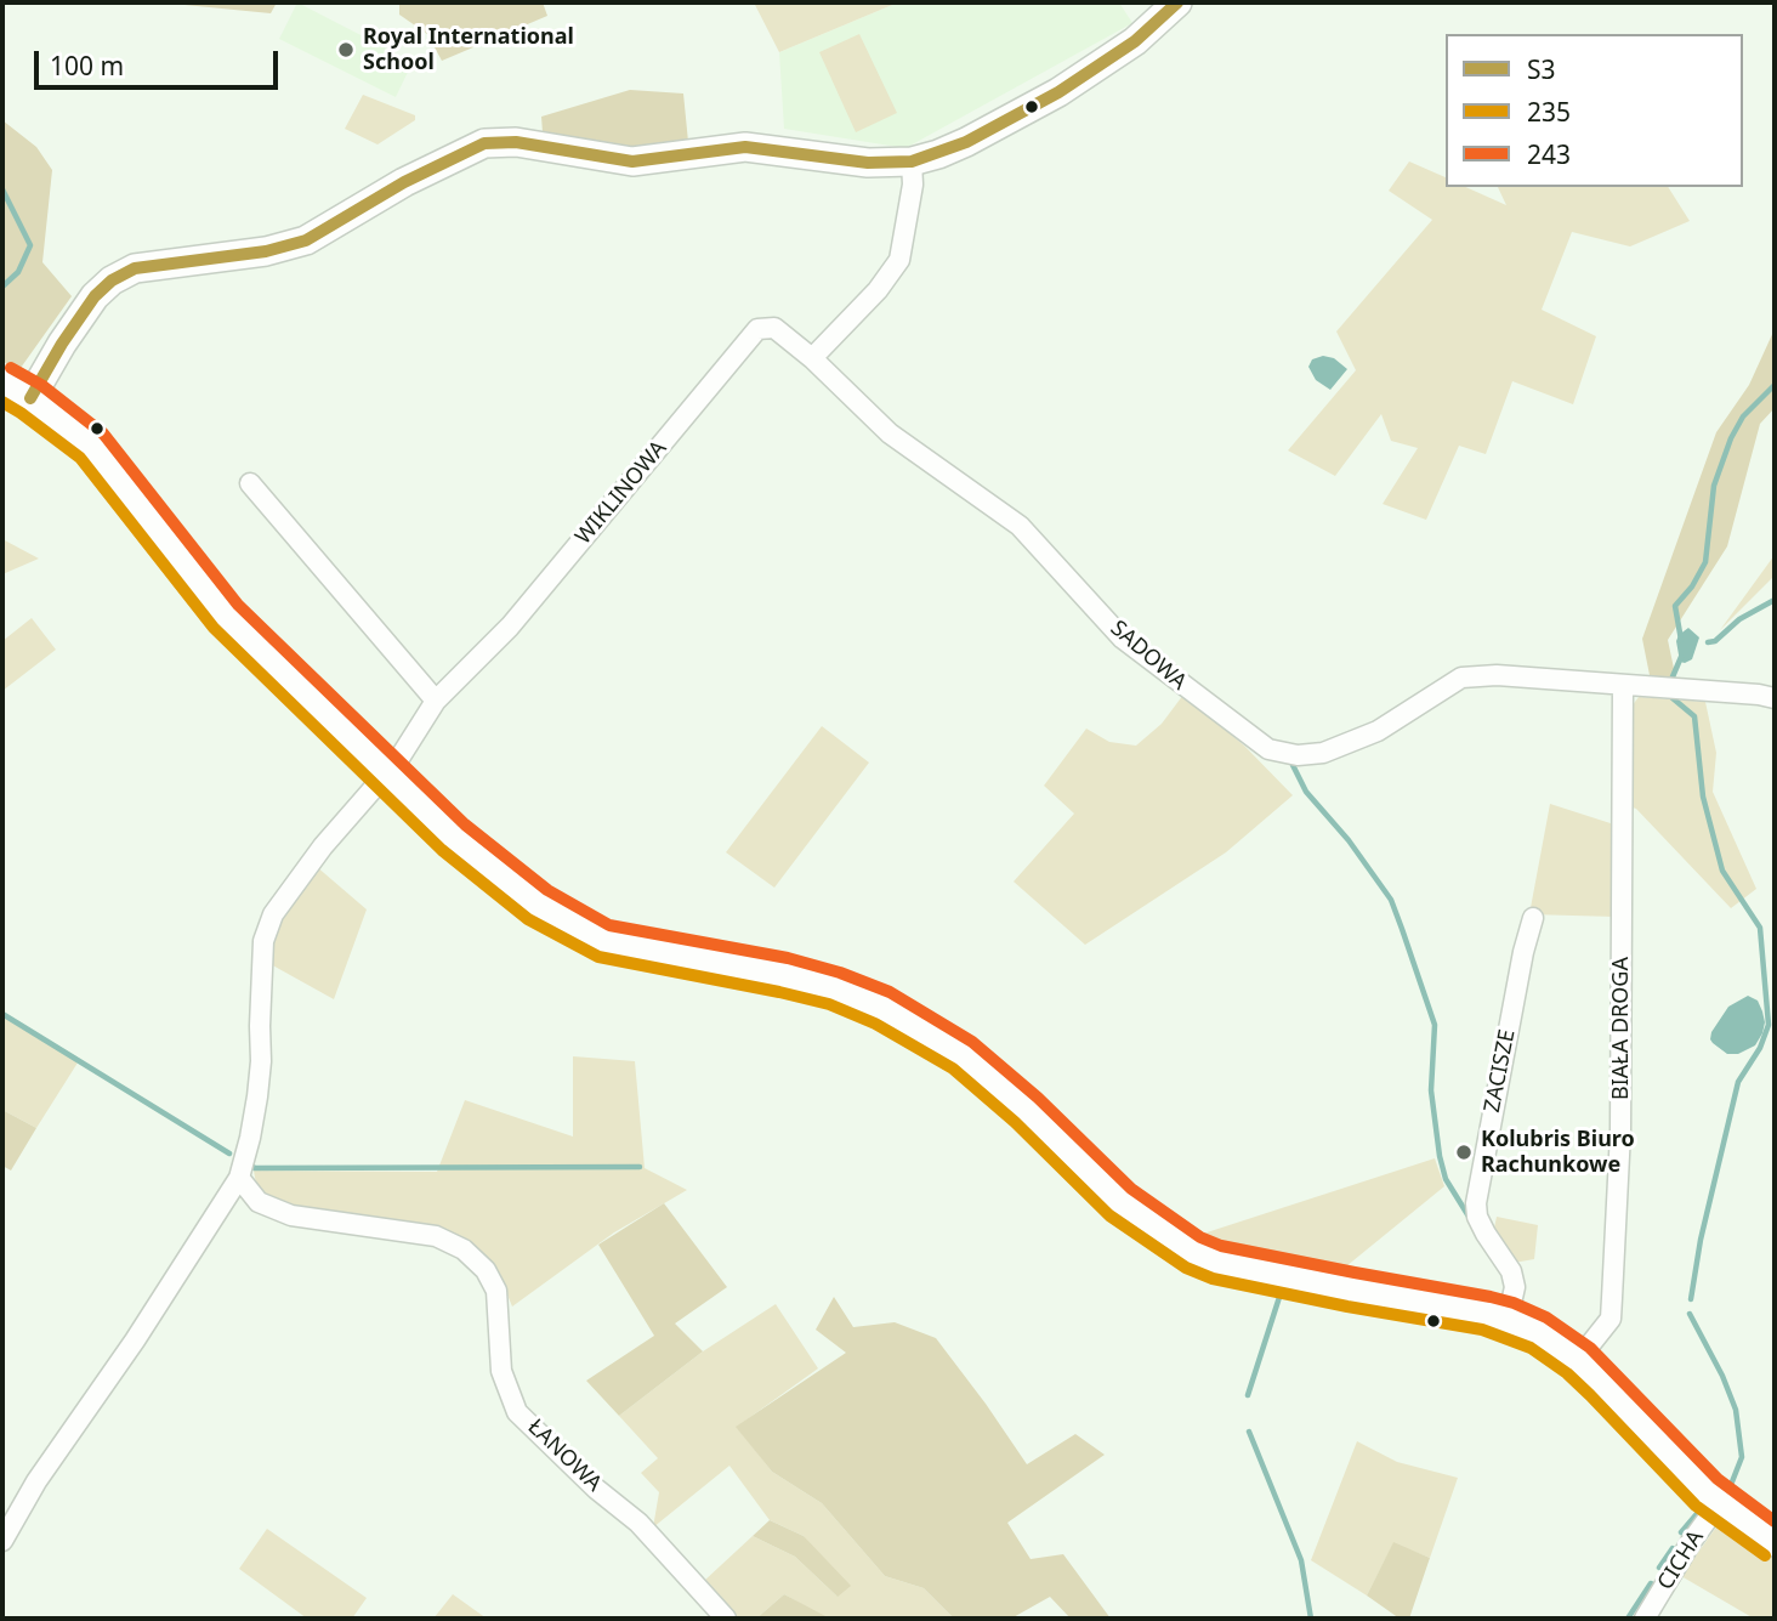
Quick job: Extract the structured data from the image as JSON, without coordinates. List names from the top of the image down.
{
  "streets": {
    "street": [
      "WIKLINOWA",
      "SADOWA",
      "BIAŁA DROGA",
      "ZACISZE",
      "ŁANOWA",
      "CICHA"
    ]
  },
  "crossings": [
    ["WIKLINOWA", "SADOWA"],
    ["SADOWA", "BIAŁA DROGA"]
  ],
  "places": ["Royal International School", "Kolubris Biuro Rachunkowe"],
  "lines": ["transit line S3", "transit line 243", "transit line 235"],
  "legend": ["S3", "235", "243"],
  "scale_bar": "100 m"
}
